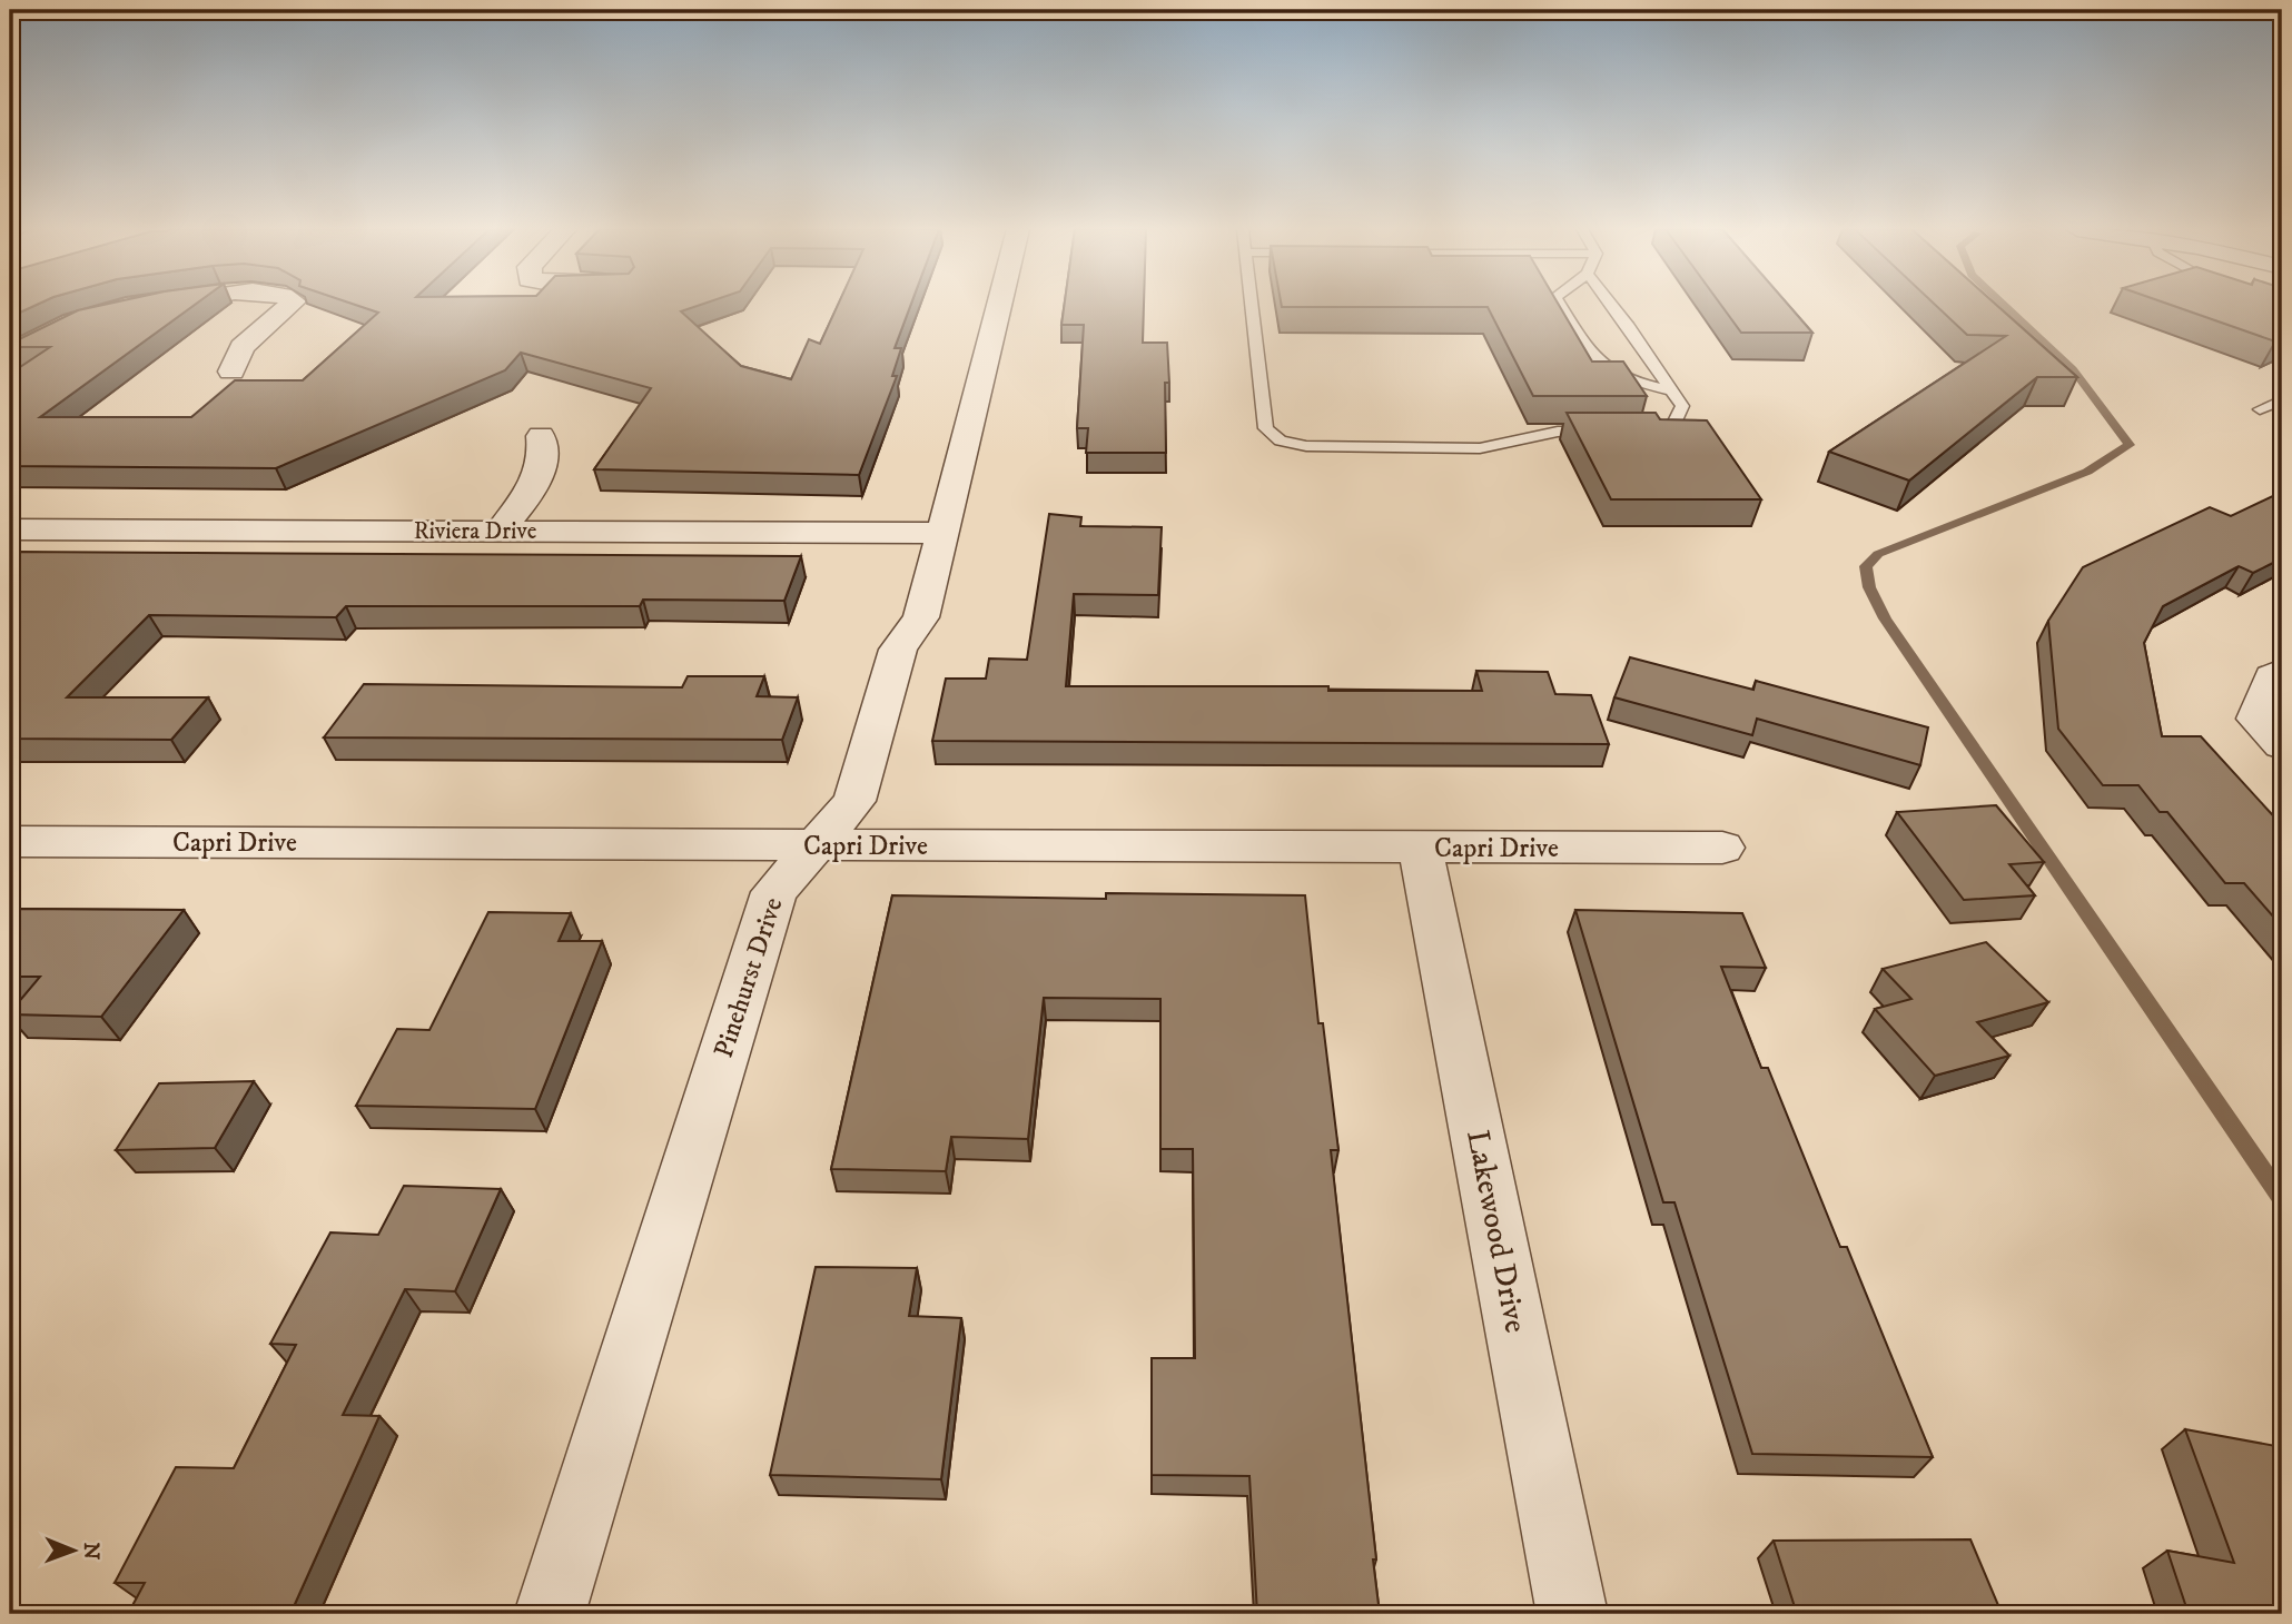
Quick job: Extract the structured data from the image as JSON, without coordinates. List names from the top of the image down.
{
  "streets": {
    "street": [
      "Riviera Drive",
      "Capri Drive",
      "Pinehurst Drive",
      "Lakewood Drive"
    ]
  },
  "crossings": [
    ["Riviera Drive", "Pinehurst Drive"],
    ["Capri Drive", "Pinehurst Drive"],
    ["Capri Drive", "Lakewood Drive"]
  ],
  "north": "right"
}
